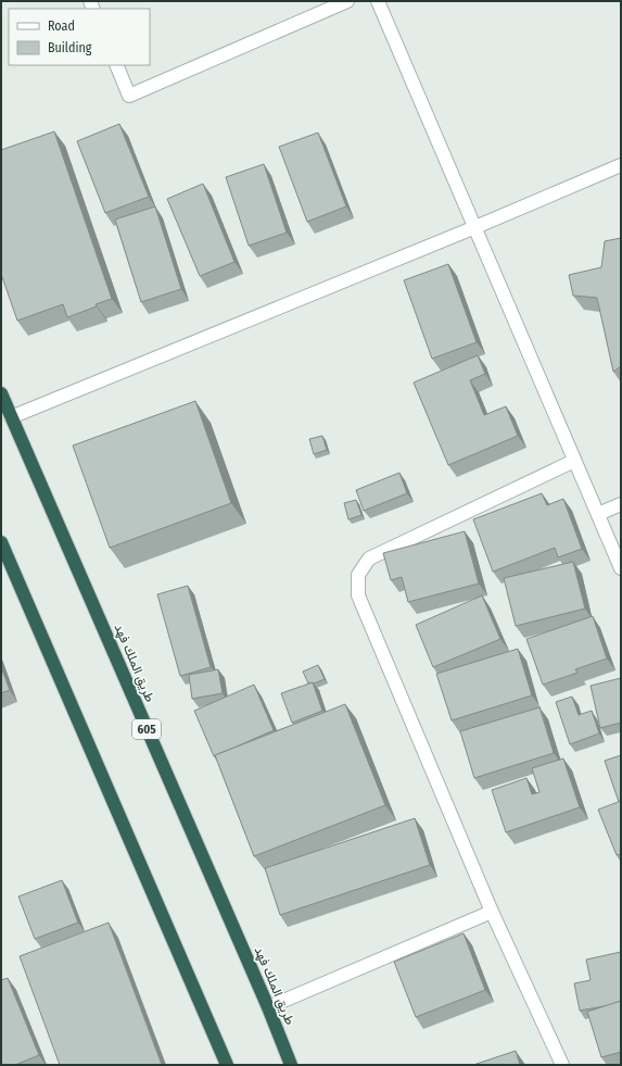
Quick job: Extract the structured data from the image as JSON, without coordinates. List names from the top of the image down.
{
  "streets": {
    "highway": ["طريق الملك فهد", "605"]
  },
  "legend": ["Road", "Building"]
}
